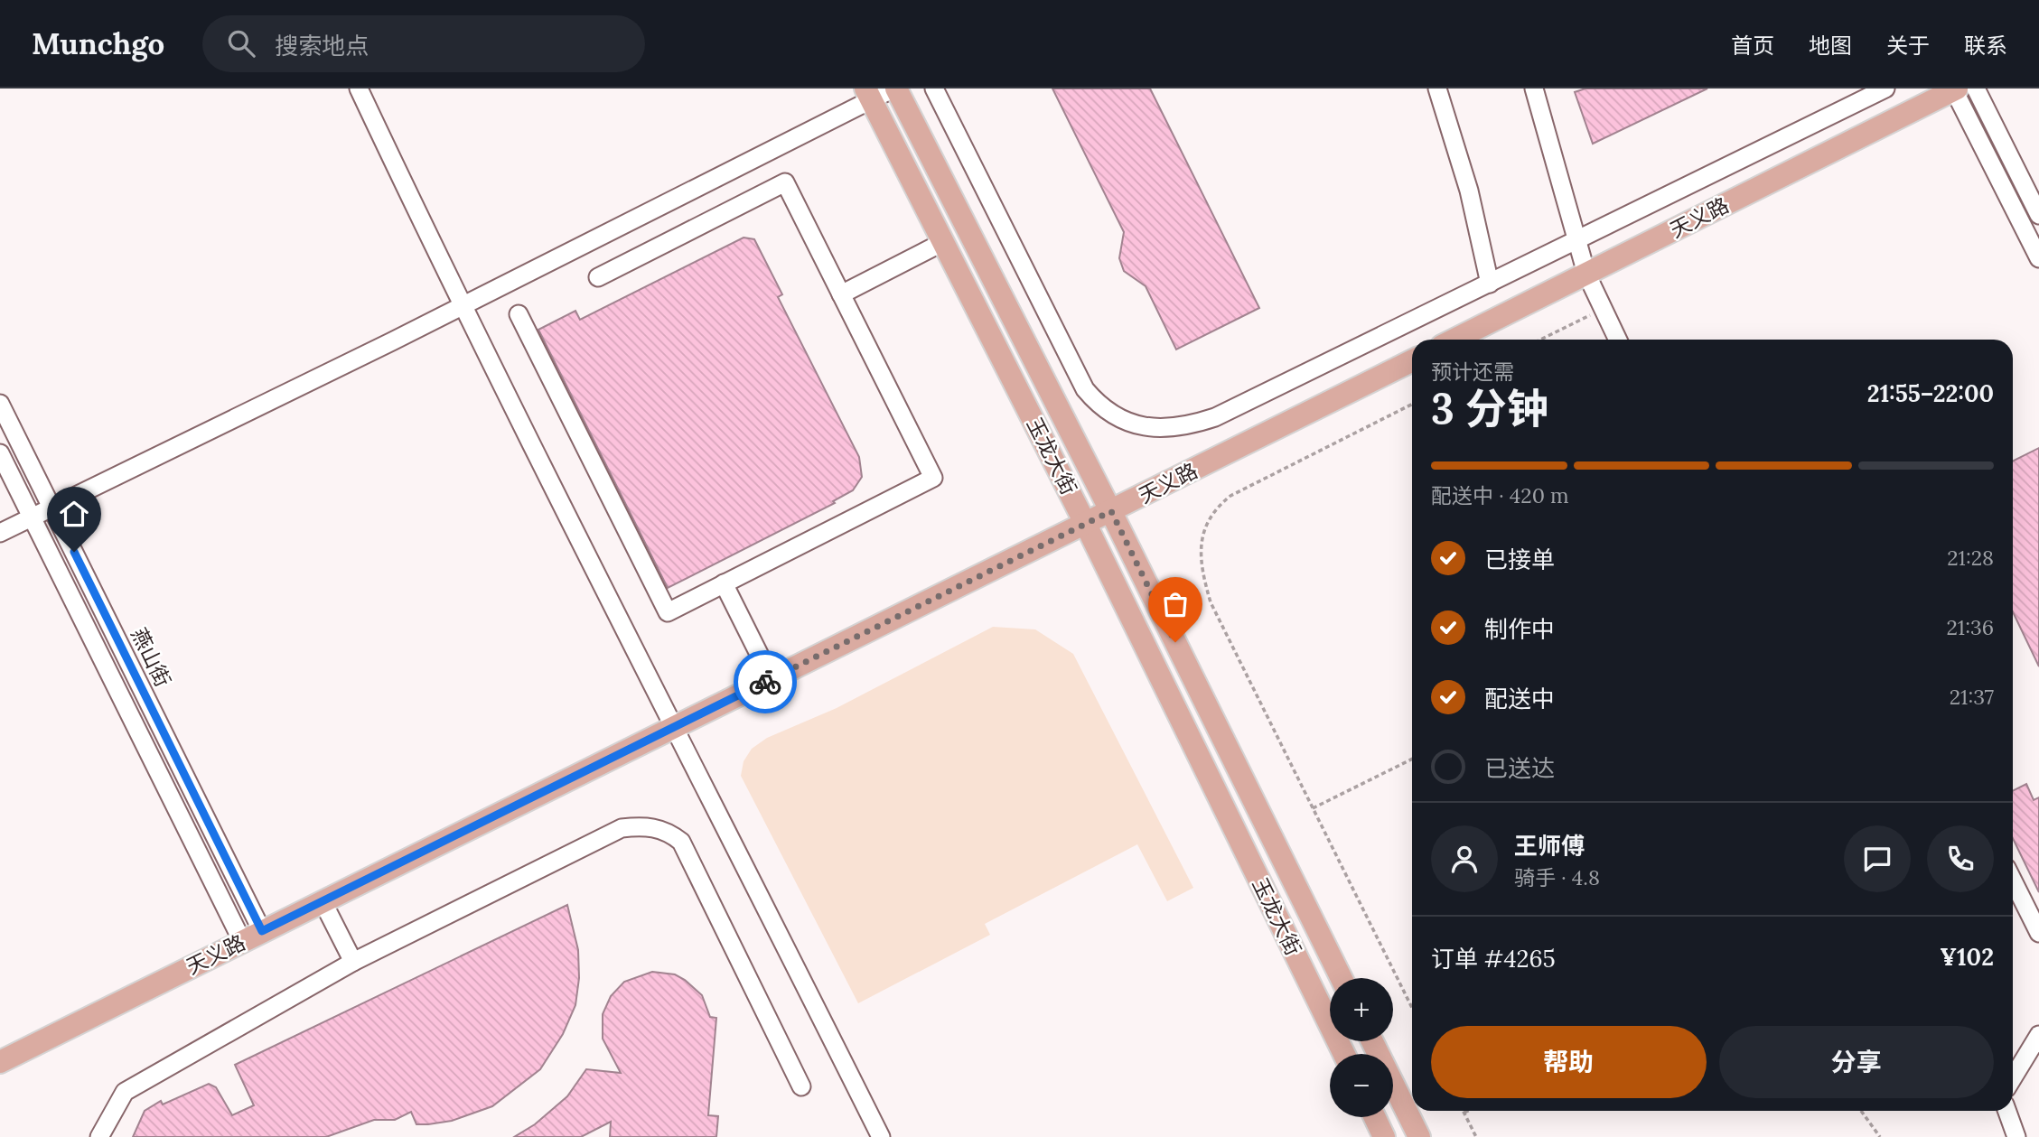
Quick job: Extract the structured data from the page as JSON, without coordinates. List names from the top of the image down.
{
  "streets": {
    "main road": ["天义路", "玉龙大街"],
    "street": ["燕山街"]
  },
  "crossings": [
    ["天义路", "玉龙大街"],
    ["天义路", "燕山街"]
  ],
  "page": {
    "header": "Munchgo",
    "search": "搜索地点",
    "nav": [
      "首页",
      "地图",
      "关于",
      "联系"
    ],
    "heading": ["3 分钟", "预计还需", "21:55–22:00"],
    "panel": [
      "王师傅",
      "骑手 · 4.8",
      "订单 #4265",
      "¥102"
    ],
    "bar": "配送中 · 420 m",
    "list": [
      ["已接单", "21:28"],
      ["制作中", "21:36"],
      ["配送中", "21:37"],
      "已送达"
    ],
    "map_buttons": ["+", "−"],
    "buttons": ["帮助", "分享"]
  }
}
